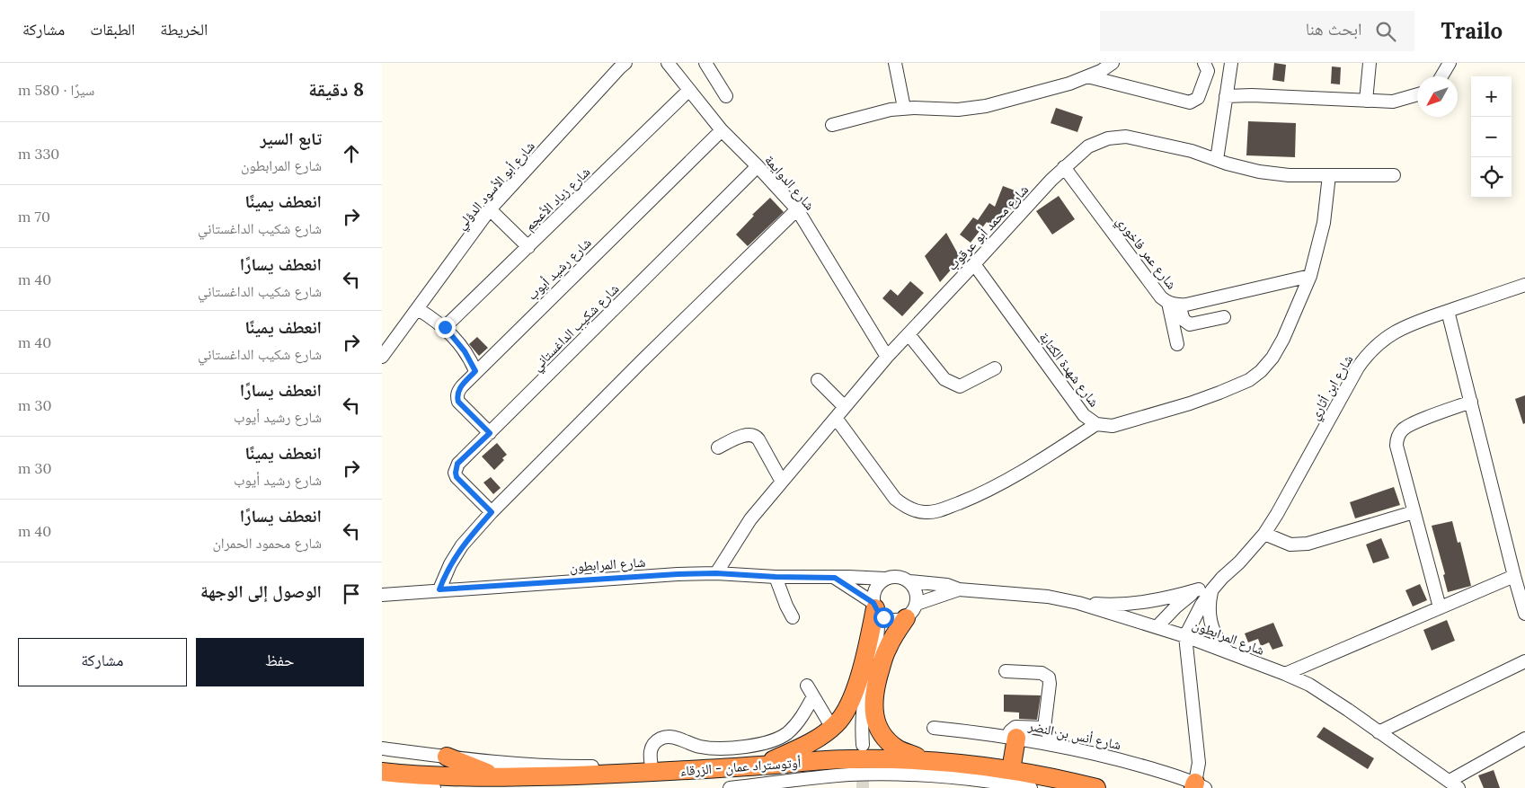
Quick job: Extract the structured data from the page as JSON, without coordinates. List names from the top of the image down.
{
  "streets": {
    "highway": ["أوتوستراد عمان - الزرقاء"],
    "street": [
      "شارع الدوايمة",
      "شارع أبو الأسود الدؤلي",
      "شارع زياد الأعجم",
      "شارع محمد أبو عرقوب",
      "شارع عمر فاخوري",
      "شارع رشيد أيوب",
      "شارع شكيب الداغستاني",
      "شارع شهدة الكتابة",
      "شارع ابن أثاري",
      "شارع المرابطون",
      "شارع أنس بن النضر"
    ]
  },
  "crossings": [
    ["شارع الدوايمة", "شارع زياد الأعجم"],
    ["شارع الدوايمة", "شارع محمد أبو عرقوب"],
    ["شارع الدوايمة", "شارع رشيد أيوب"],
    ["شارع الدوايمة", "شارع شكيب الداغستاني"],
    ["شارع محمد أبو عرقوب", "شارع عمر فاخوري"],
    ["شارع محمد أبو عرقوب", "شارع شهدة الكتابة"],
    ["شارع محمد أبو عرقوب", "شارع المرابطون"],
    ["شارع عمر فاخوري", "شارع شهدة الكتابة"],
    ["شارع رشيد أيوب", "شارع شكيب الداغستاني"],
    ["شارع ابن أثاري", "شارع المرابطون"]
  ],
  "north": "bottom left",
  "page": {
    "header": "Trailo",
    "search": "ابحث هنا",
    "nav": ["الخريطة", "الطبقات", "مشاركة"],
    "heading": ["8 دقيقة", "سيرًا · 580 m"],
    "map_buttons": ["+", "−"],
    "list": [
      ["تابع السير", "شارع المرابطون", "330 m"],
      ["انعطف يمينًا", "شارع شكيب الداغستاني", "70 m"],
      ["انعطف يسارًا", "شارع شكيب الداغستاني", "40 m"],
      ["انعطف يمينًا", "شارع شكيب الداغستاني", "40 m"],
      ["انعطف يسارًا", "شارع رشيد أيوب", "30 m"],
      ["انعطف يمينًا", "شارع رشيد أيوب", "30 m"],
      ["انعطف يسارًا", "شارع محمود الحمران", "40 m"],
      "الوصول إلى الوجهة"
    ],
    "buttons": ["حفظ", "مشاركة"]
  }
}
